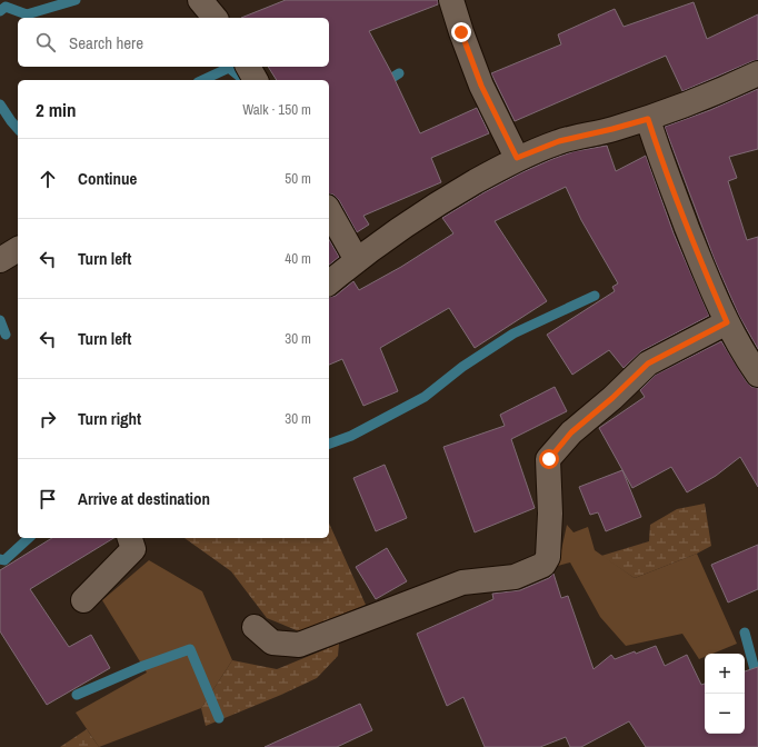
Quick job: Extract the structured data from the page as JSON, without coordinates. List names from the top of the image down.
{
  "page": {
    "search": "Search here",
    "heading": ["2 min", "Walk · 150 m"],
    "list": [
      ["Continue", "50 m"],
      ["Turn left", "40 m"],
      ["Turn left", "30 m"],
      ["Turn right", "30 m"],
      "Arrive at destination"
    ],
    "map_buttons": ["+", "−"]
  }
}
